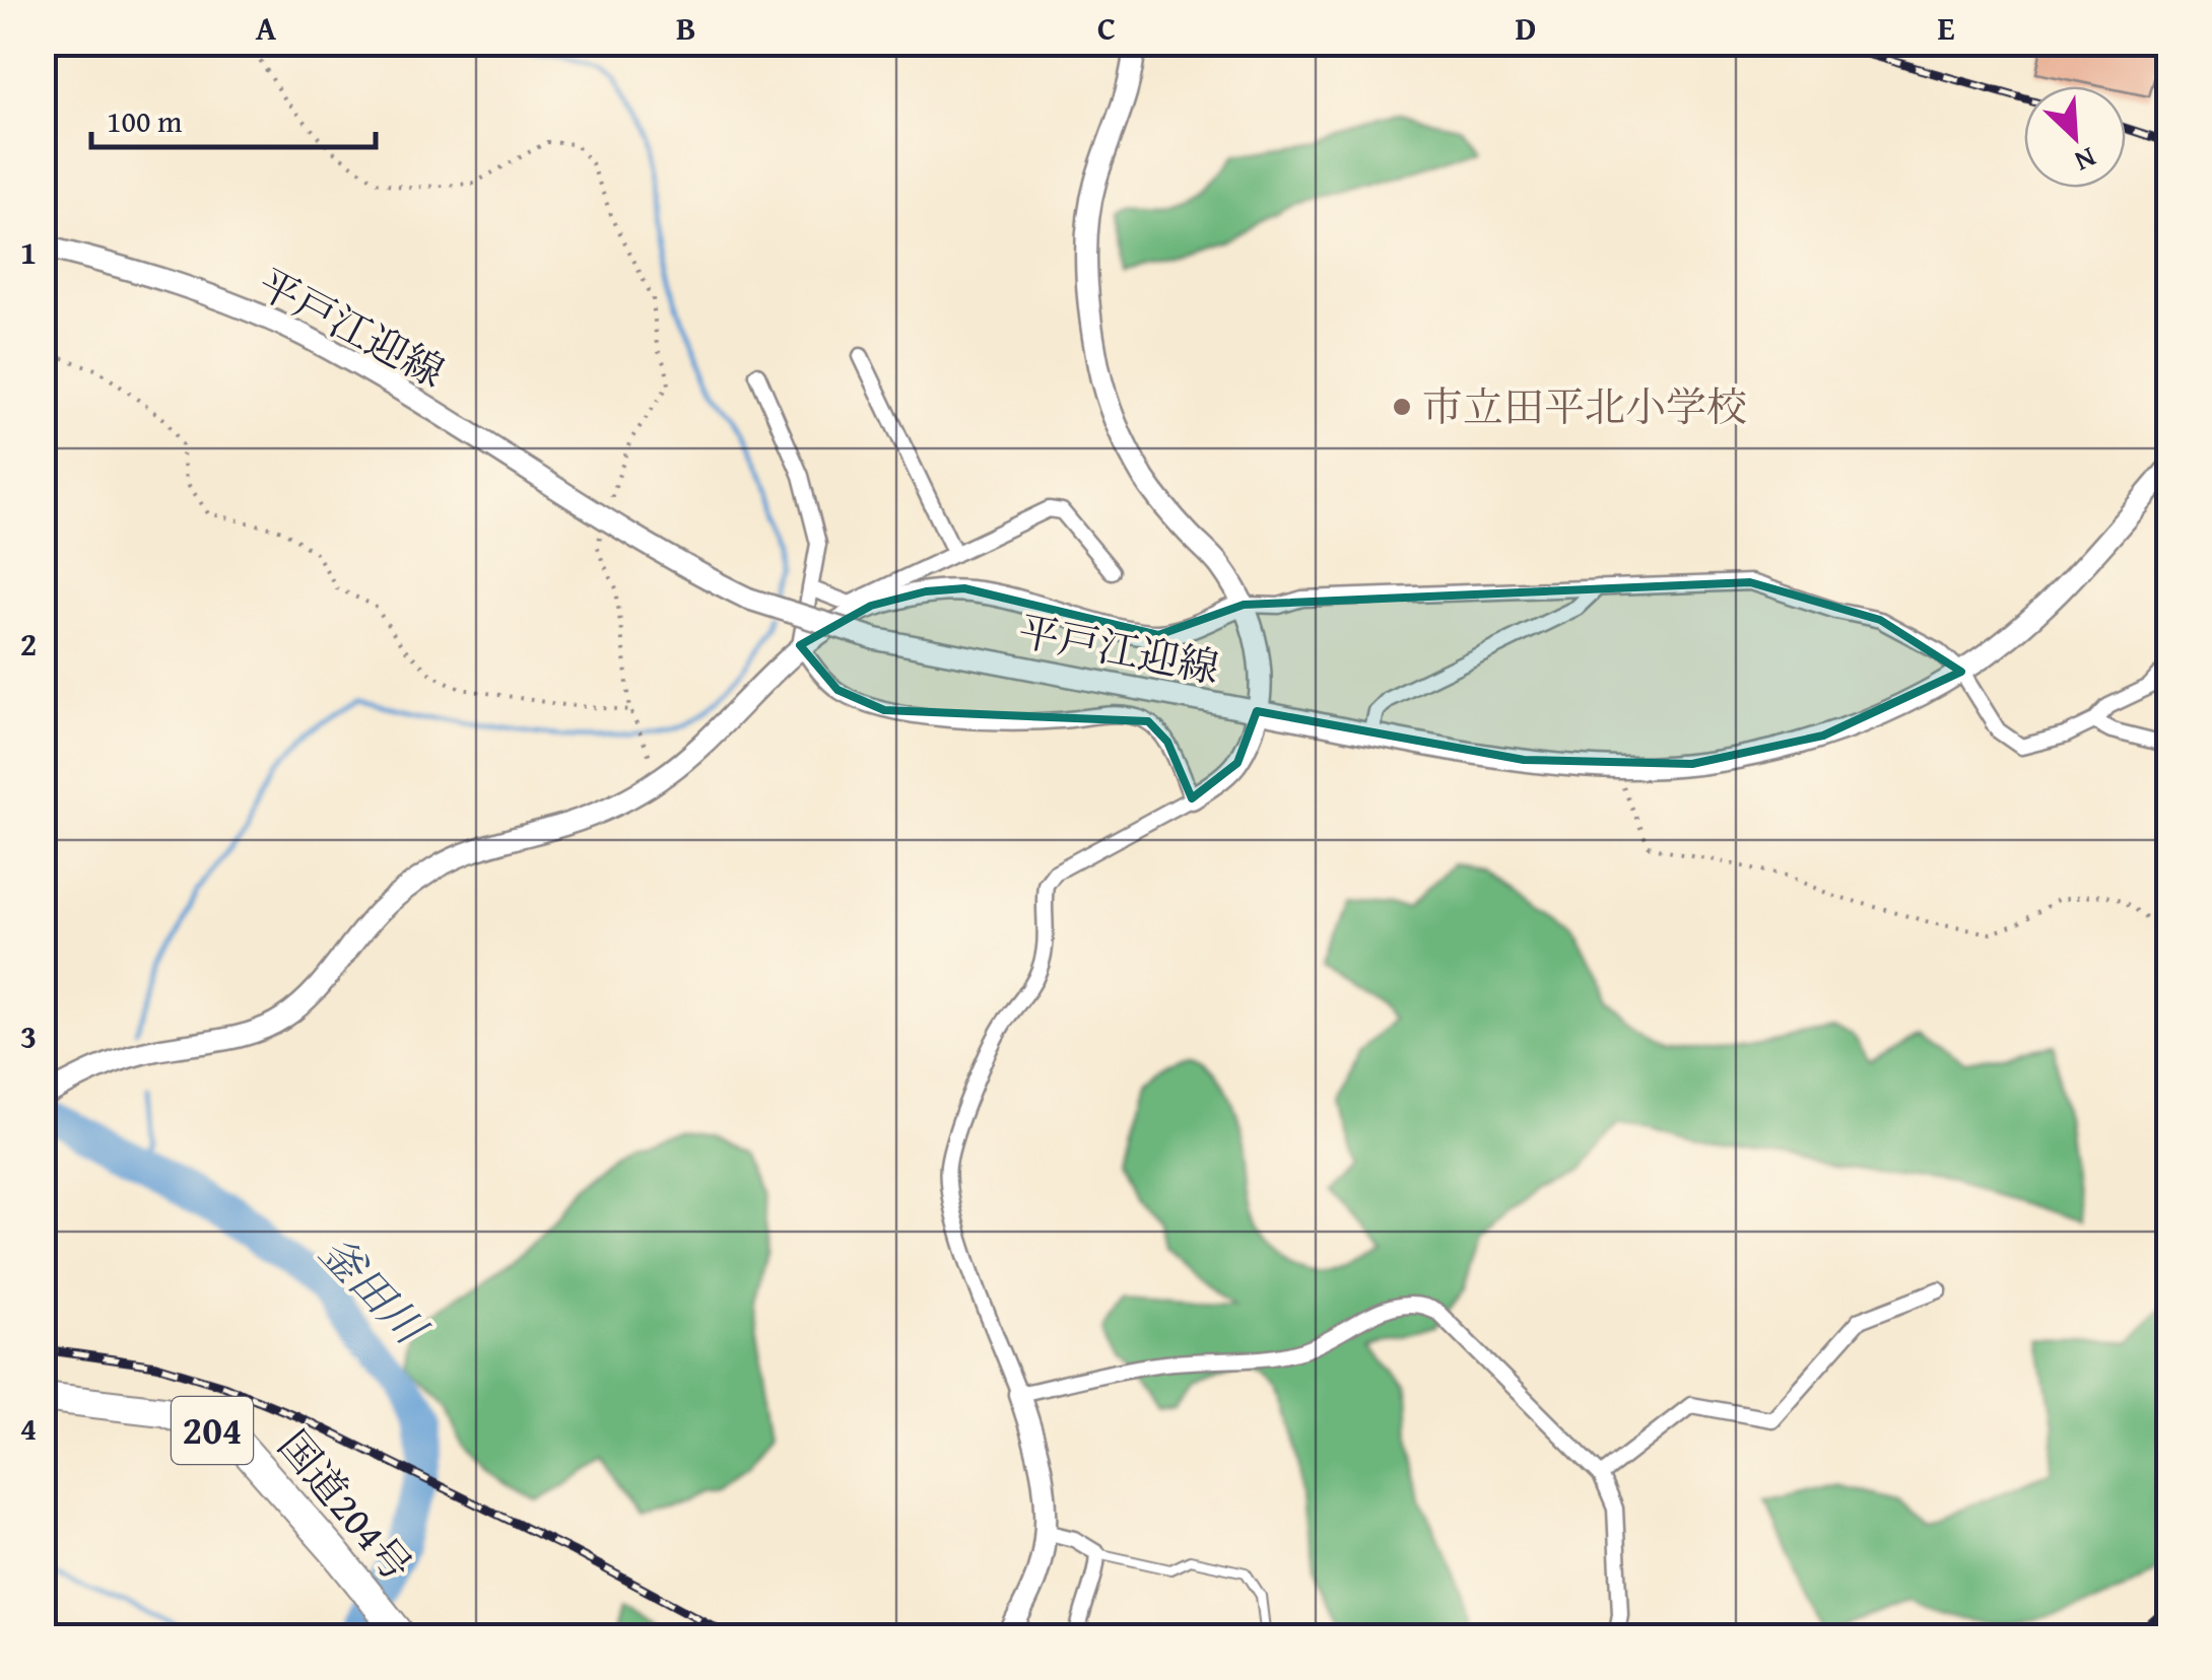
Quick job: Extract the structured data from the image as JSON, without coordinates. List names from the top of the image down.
{
  "streets": {
    "highway": ["204", "国道204号"],
    "street": ["平戸江迎線"]
  },
  "water": ["釜田川"],
  "places": ["市立田平北小学校"],
  "scale_bar": "100 m",
  "north": "bottom right",
  "grid": {
    "columns": [
      "A",
      "B",
      "C",
      "D",
      "E"
    ],
    "rows": [
      "1",
      "2",
      "3",
      "4"
    ]
  }
}
